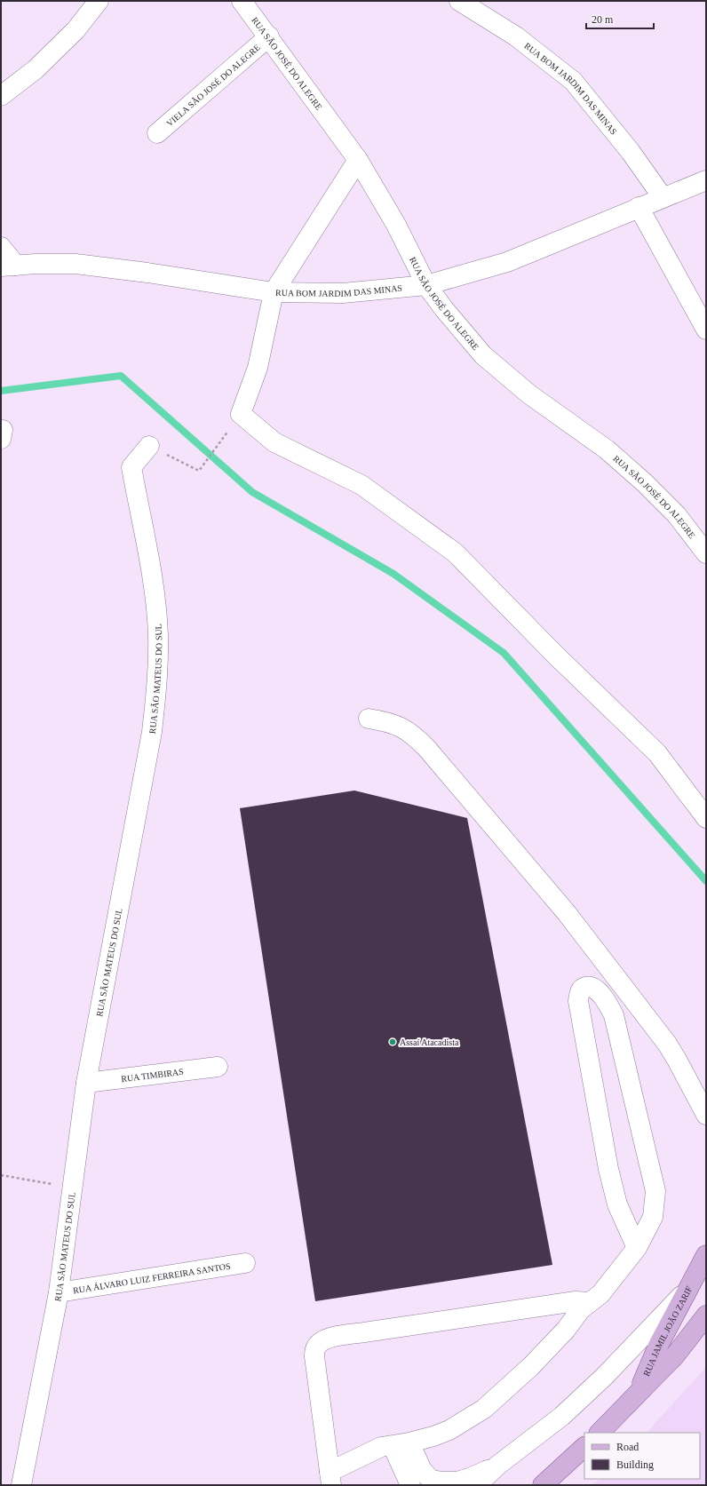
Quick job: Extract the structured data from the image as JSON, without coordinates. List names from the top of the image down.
{
  "streets": {
    "main road": ["RUA JAMIL JOÃO ZARIF"],
    "street": [
      "RUA SÃO JOSÉ DO ALEGRE",
      "VIELA SÃO JOSÉ DO ALEGRE",
      "RUA BOM JARDIM DAS MINAS",
      "RUA SÃO MATEUS DO SUL",
      "RUA TIMBIRAS",
      "RUA ÁLVARO LUIZ FERREIRA SANTOS"
    ]
  },
  "crossings": [
    ["RUA SÃO JOSÉ DO ALEGRE", "VIELA SÃO JOSÉ DO ALEGRE"],
    ["RUA SÃO JOSÉ DO ALEGRE", "RUA BOM JARDIM DAS MINAS"],
    ["RUA SÃO MATEUS DO SUL", "RUA TIMBIRAS"],
    ["RUA SÃO MATEUS DO SUL", "RUA ÁLVARO LUIZ FERREIRA SANTOS"]
  ],
  "places": ["Assaí Atacadista"],
  "legend": ["Road", "Building"],
  "scale_bar": "20 m"
}
